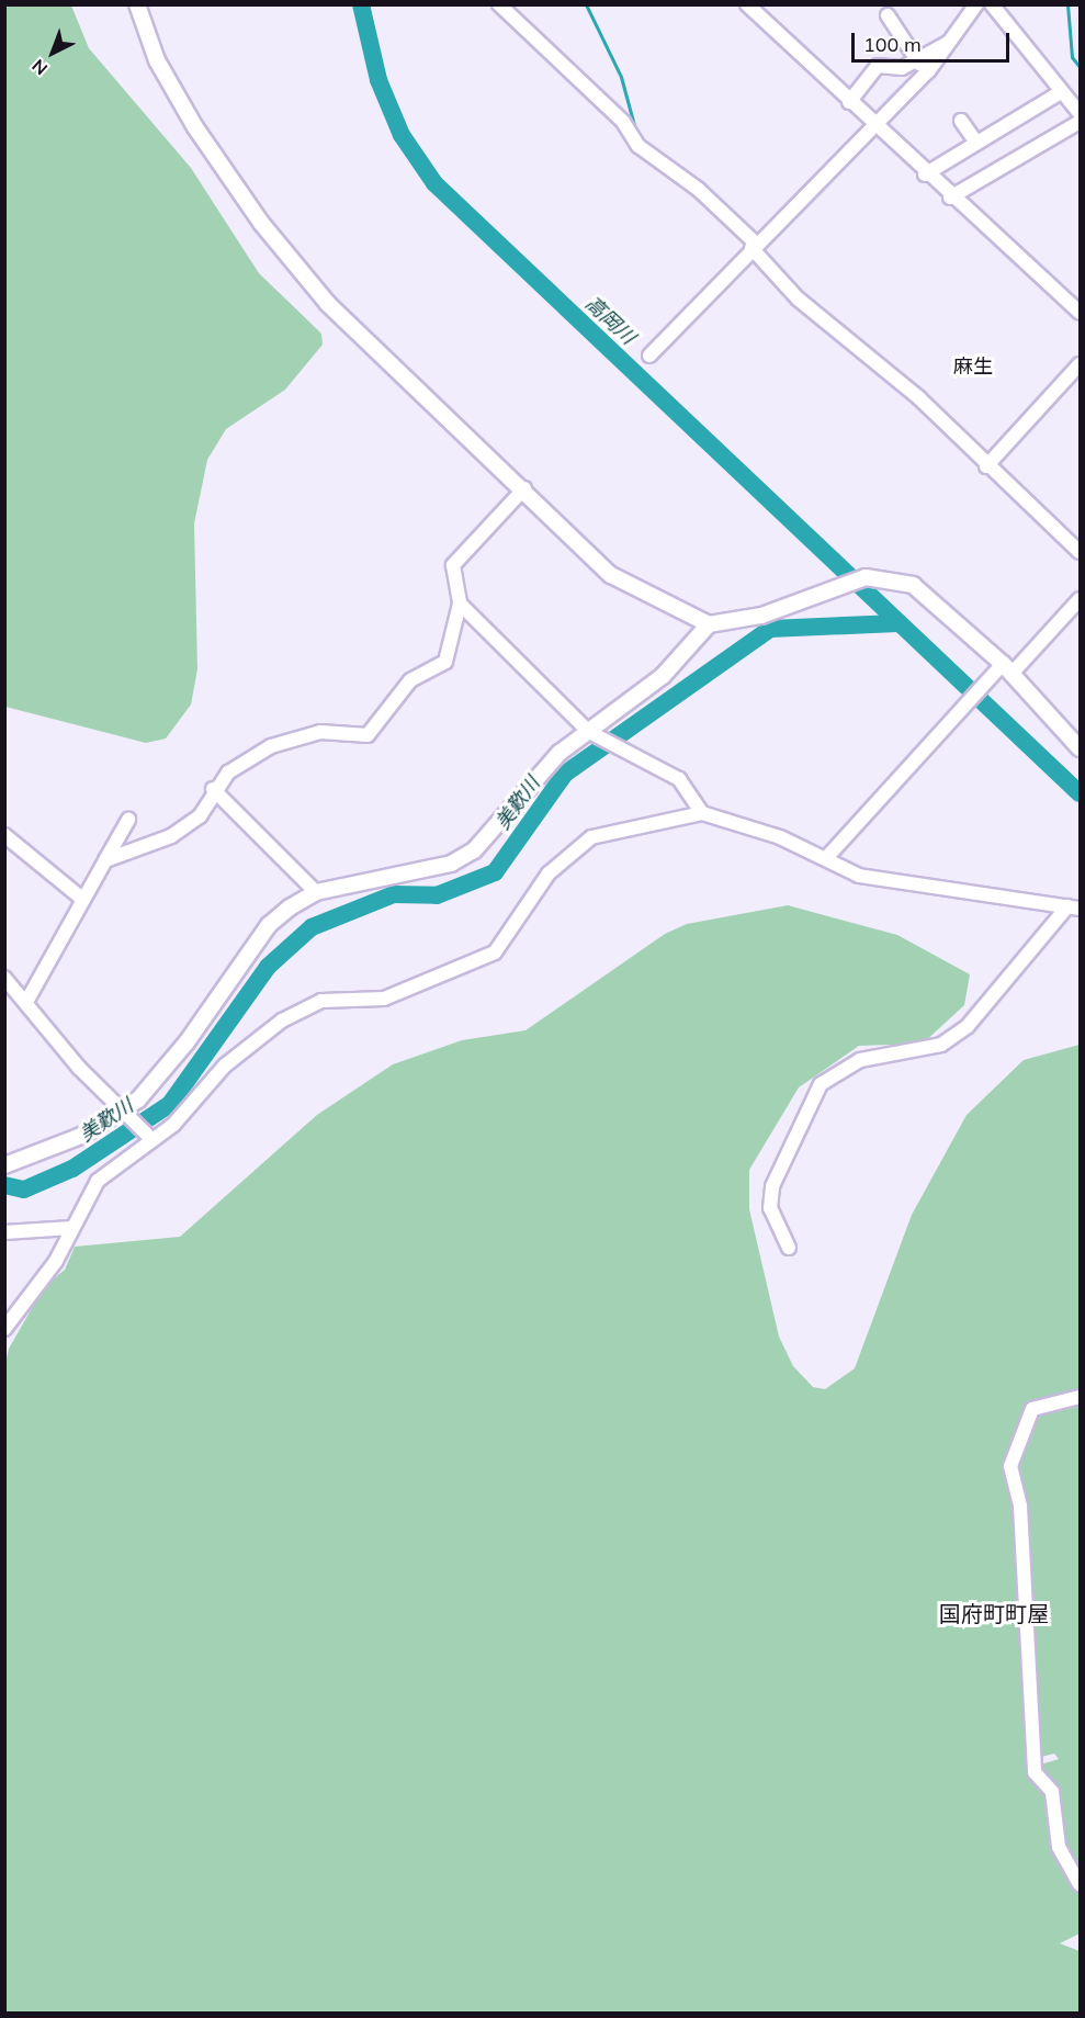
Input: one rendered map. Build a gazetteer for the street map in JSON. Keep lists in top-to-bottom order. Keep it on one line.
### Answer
{"districts":["麻生","国府町町屋"],"water":["高岡川","美歎川"],"scale_bar":"100 m","north":"bottom left"}
